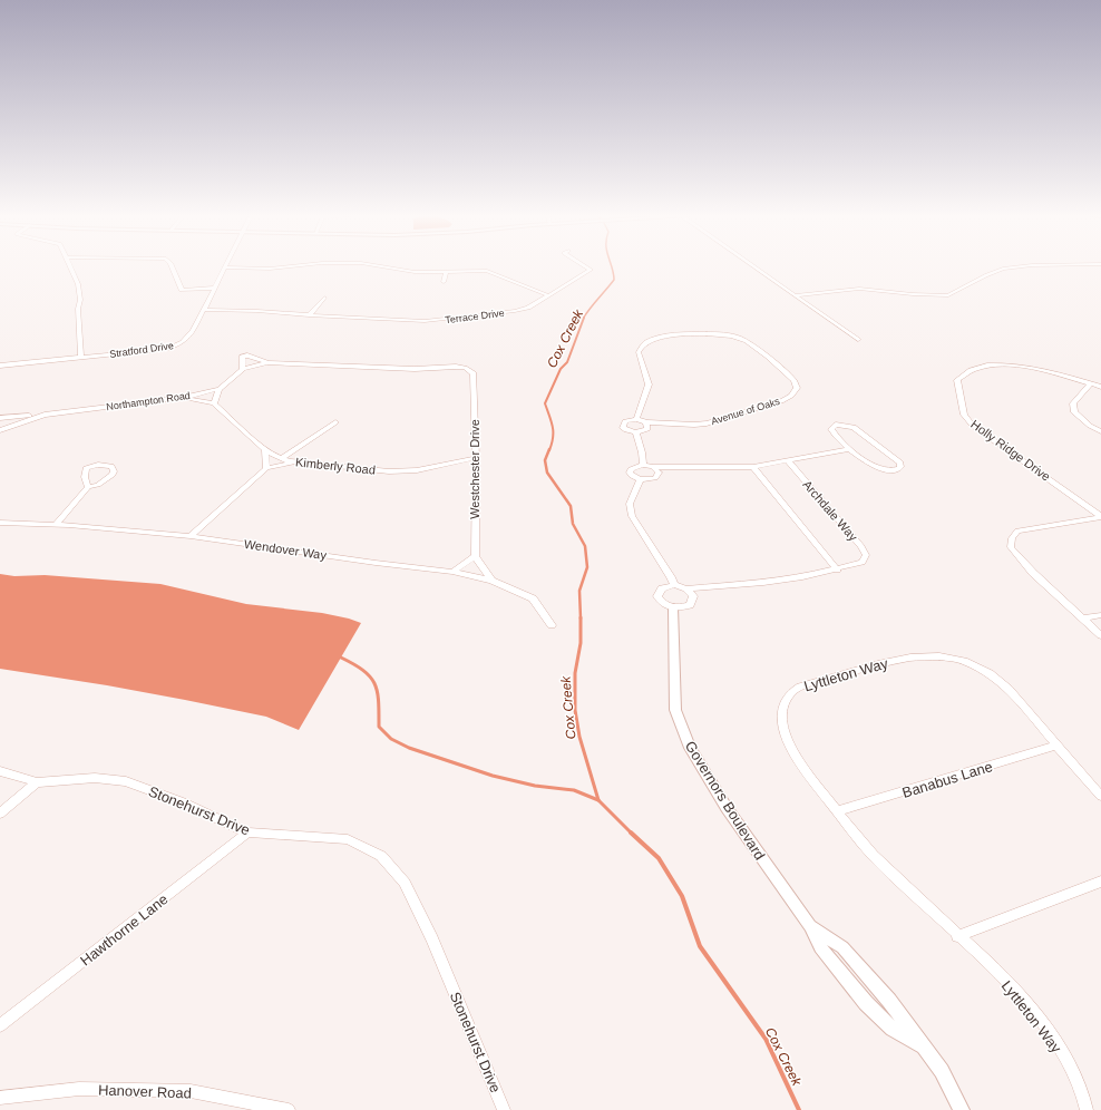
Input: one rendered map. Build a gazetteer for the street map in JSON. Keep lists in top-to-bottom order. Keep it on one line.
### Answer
{"streets":{"street":["Terrace Drive","Stratford Drive","Northampton Road","Avenue of Oaks","Holly Ridge Drive","Kimberly Road","Westchester Drive","Archdale Way","Wendover Way","Lyttleton Way","Banabus Lane","Governors Boulevard","Stonehurst Drive","Hawthorne Lane","Hanover Road"]},"crossings":[["Terrace Drive","Stratford Drive"],["Northampton Road","Westchester Drive"],["Kimberly Road","Westchester Drive"],["Archdale Way","Governors Boulevard"],["Lyttleton Way","Banabus Lane"],["Stonehurst Drive","Hawthorne Lane"]],"water":["Cox Creek"]}
